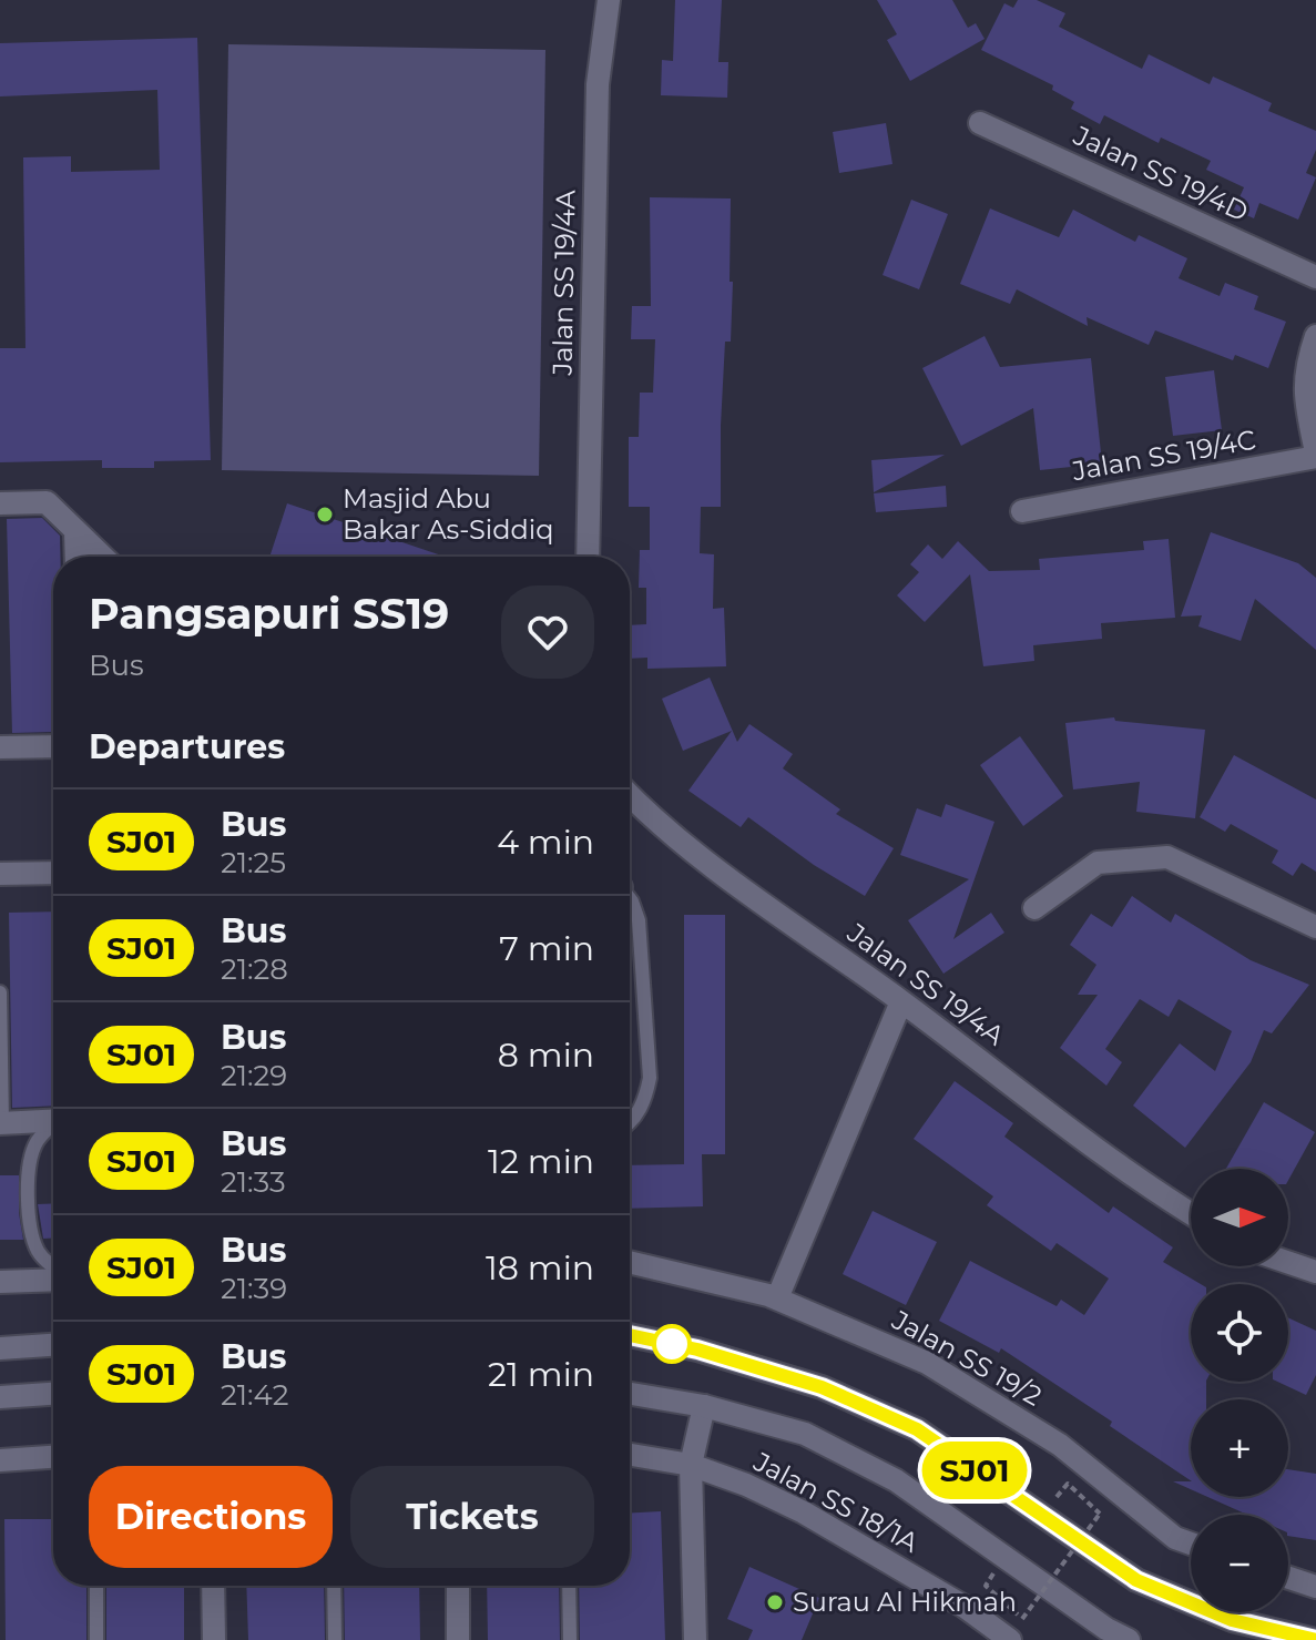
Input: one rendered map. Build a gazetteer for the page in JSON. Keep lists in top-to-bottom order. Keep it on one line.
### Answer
{"streets":{"street":["Jalan SS 19/4D","Jalan SS 19/4A","Jalan SS 19/4C","Jalan SS 19/2","Jalan SS 18/1A"]},"places":["Masjid Abu Bakar As-Siddiq","Surau Al Hikmah"],"lines":["bus line SJ01"],"north":"right","page":{"on_map":"SJ01","heading":[["Pangsapuri SS19","Bus"],"Departures"],"list":[{"mark":"SJ01","name":"Bus","note":"21:25","value":"4 min"},{"mark":"SJ01","name":"Bus","note":"21:28","value":"7 min"},{"mark":"SJ01","name":"Bus","note":"21:29","value":"8 min"},{"mark":"SJ01","name":"Bus","note":"21:33","value":"12 min"},{"mark":"SJ01","name":"Bus","note":"21:39","value":"18 min"},{"mark":"SJ01","name":"Bus","note":"21:42","value":"21 min"}],"map_buttons":["+","−"],"buttons":["Directions","Tickets"]}}
